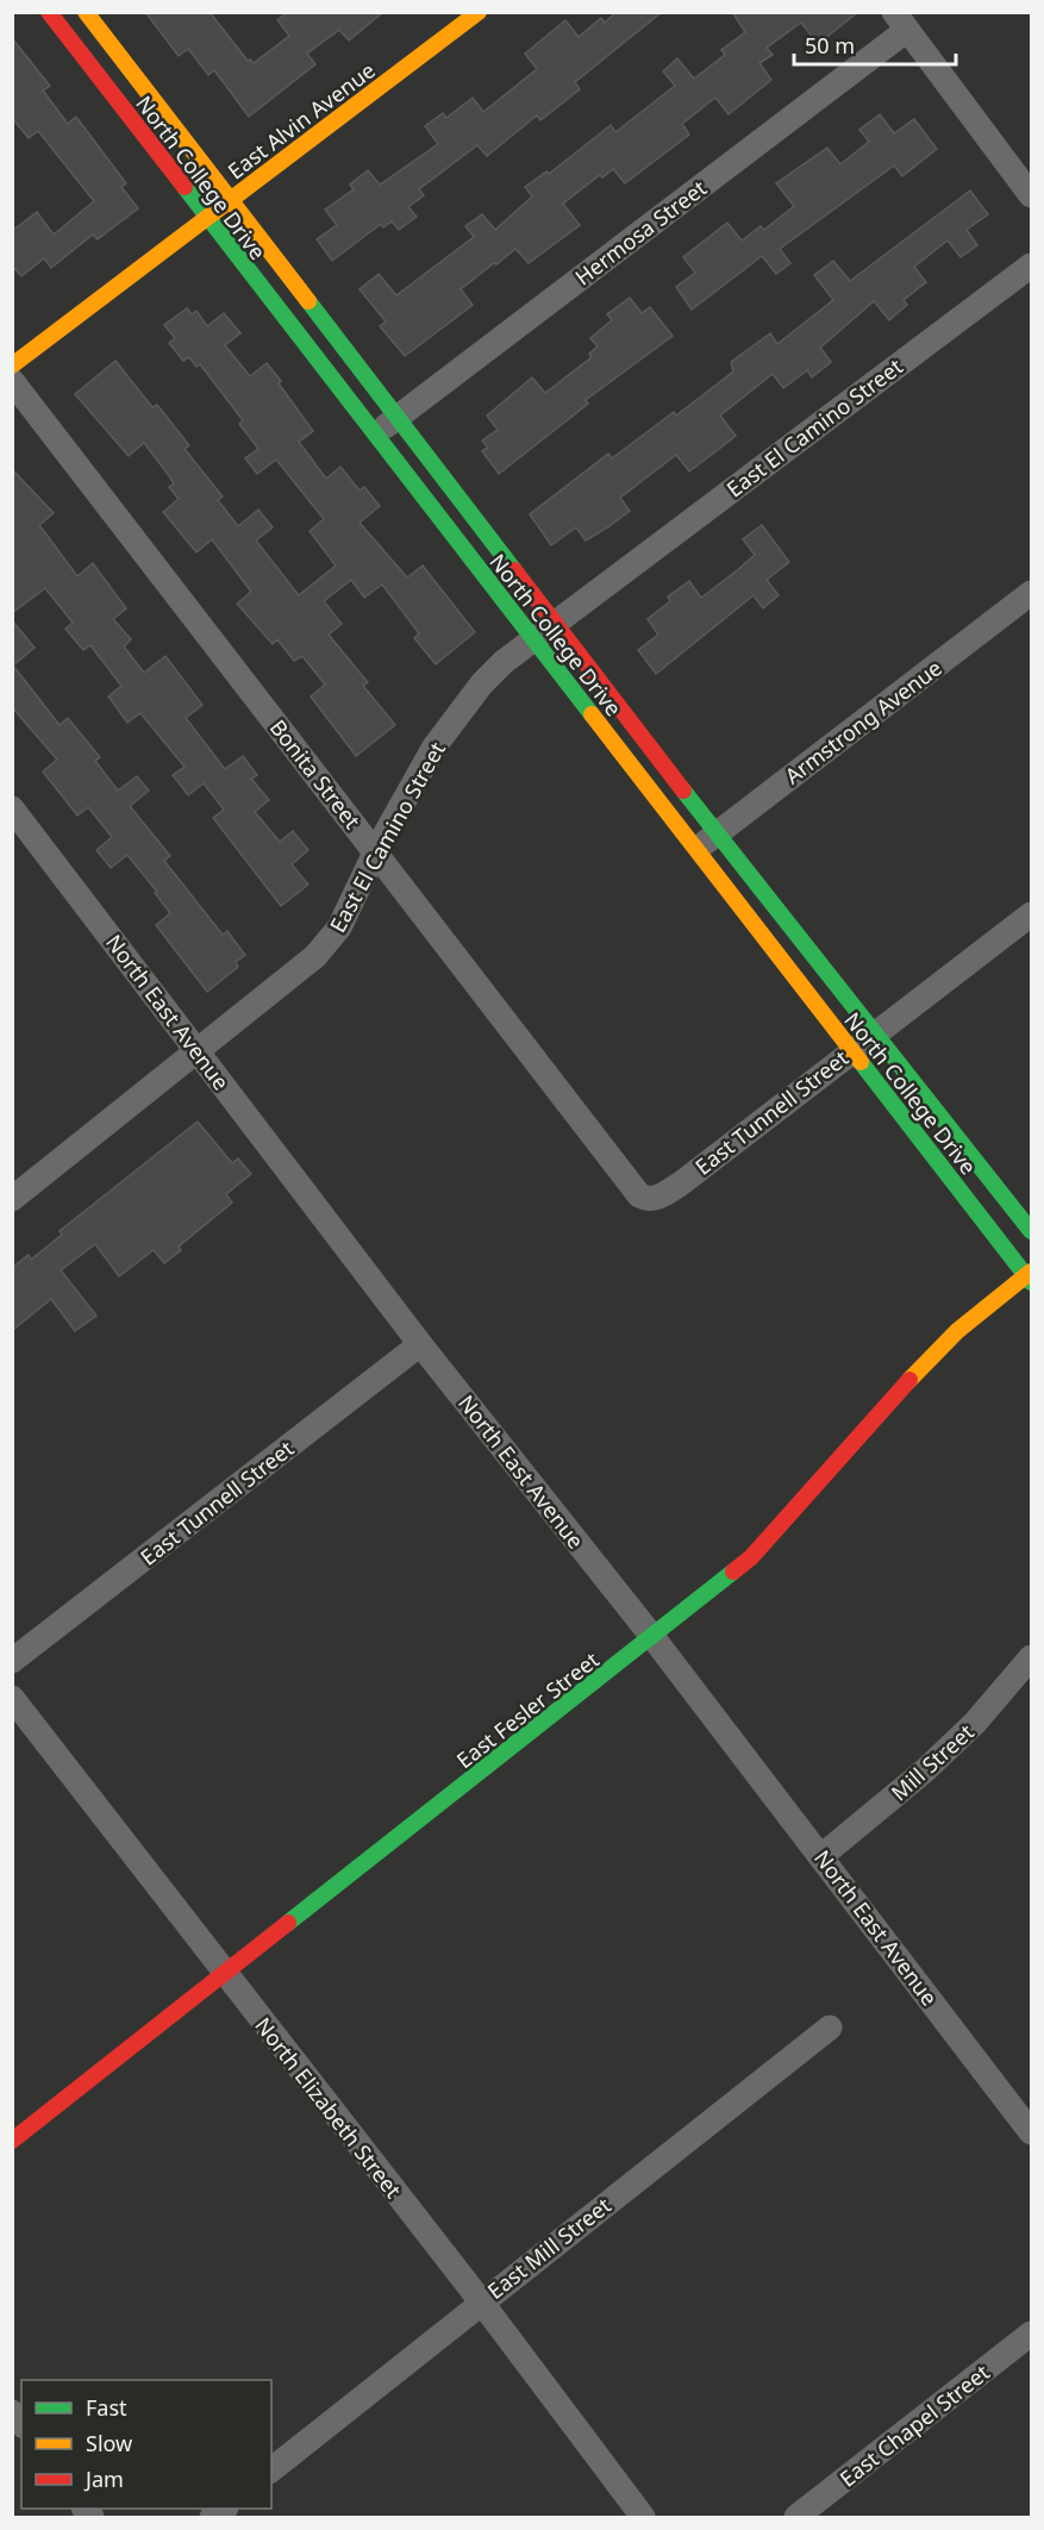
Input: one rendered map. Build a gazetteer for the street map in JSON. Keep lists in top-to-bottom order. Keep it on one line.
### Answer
{"streets":{"street":["East Alvin Avenue","North College Drive","Hermosa Street","East El Camino Street","Armstrong Avenue","Bonita Street","North East Avenue","East Tunnell Street","East Fesler Street","Mill Street","North Elizabeth Street","East Mill Street","East Chapel Street"]},"crossings":[["East Alvin Avenue","North College Drive"],["North College Drive","Hermosa Street"],["North College Drive","East El Camino Street"],["North College Drive","Armstrong Avenue"],["North College Drive","East Tunnell Street"],["North College Drive","East Fesler Street"],["East El Camino Street","Bonita Street"],["East El Camino Street","North East Avenue"],["Bonita Street","East Tunnell Street"],["North East Avenue","East Tunnell Street"],["North East Avenue","East Fesler Street"],["North East Avenue","Mill Street"],["East Fesler Street","North Elizabeth Street"],["North Elizabeth Street","East Mill Street"]],"legend":["Fast","Slow","Jam"],"scale_bar":"50 m"}
